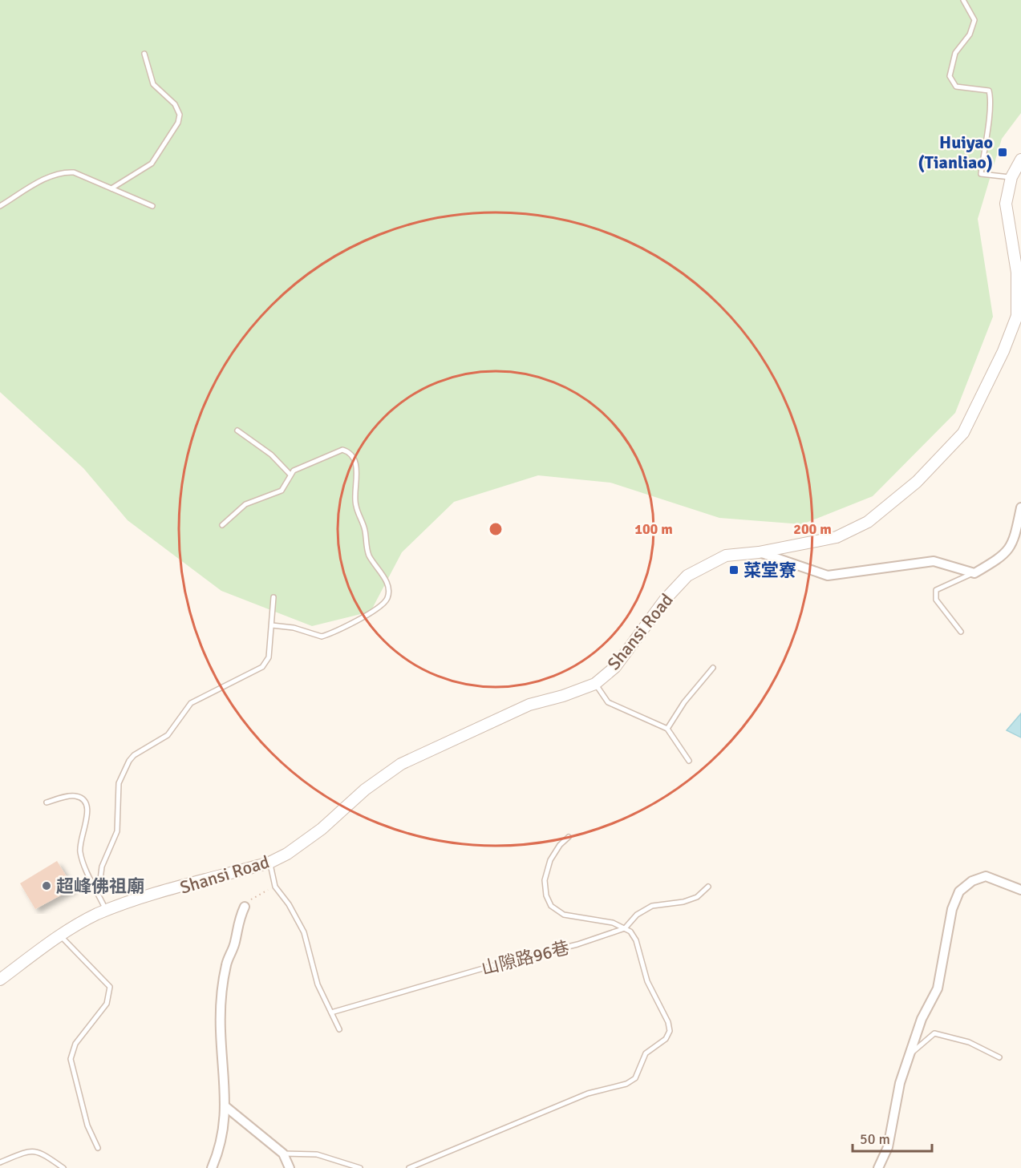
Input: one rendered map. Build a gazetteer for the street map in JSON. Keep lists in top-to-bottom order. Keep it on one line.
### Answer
{"streets":{"street":["Shansi Road"],"lane":["山隙路96巷"]},"places":{"transit":["Huiyao (Tianliao)","菜堂寮"],"other":["超峰佛祖廟"]},"scale_bar":"50 m","rings":["100 m","200 m"]}
